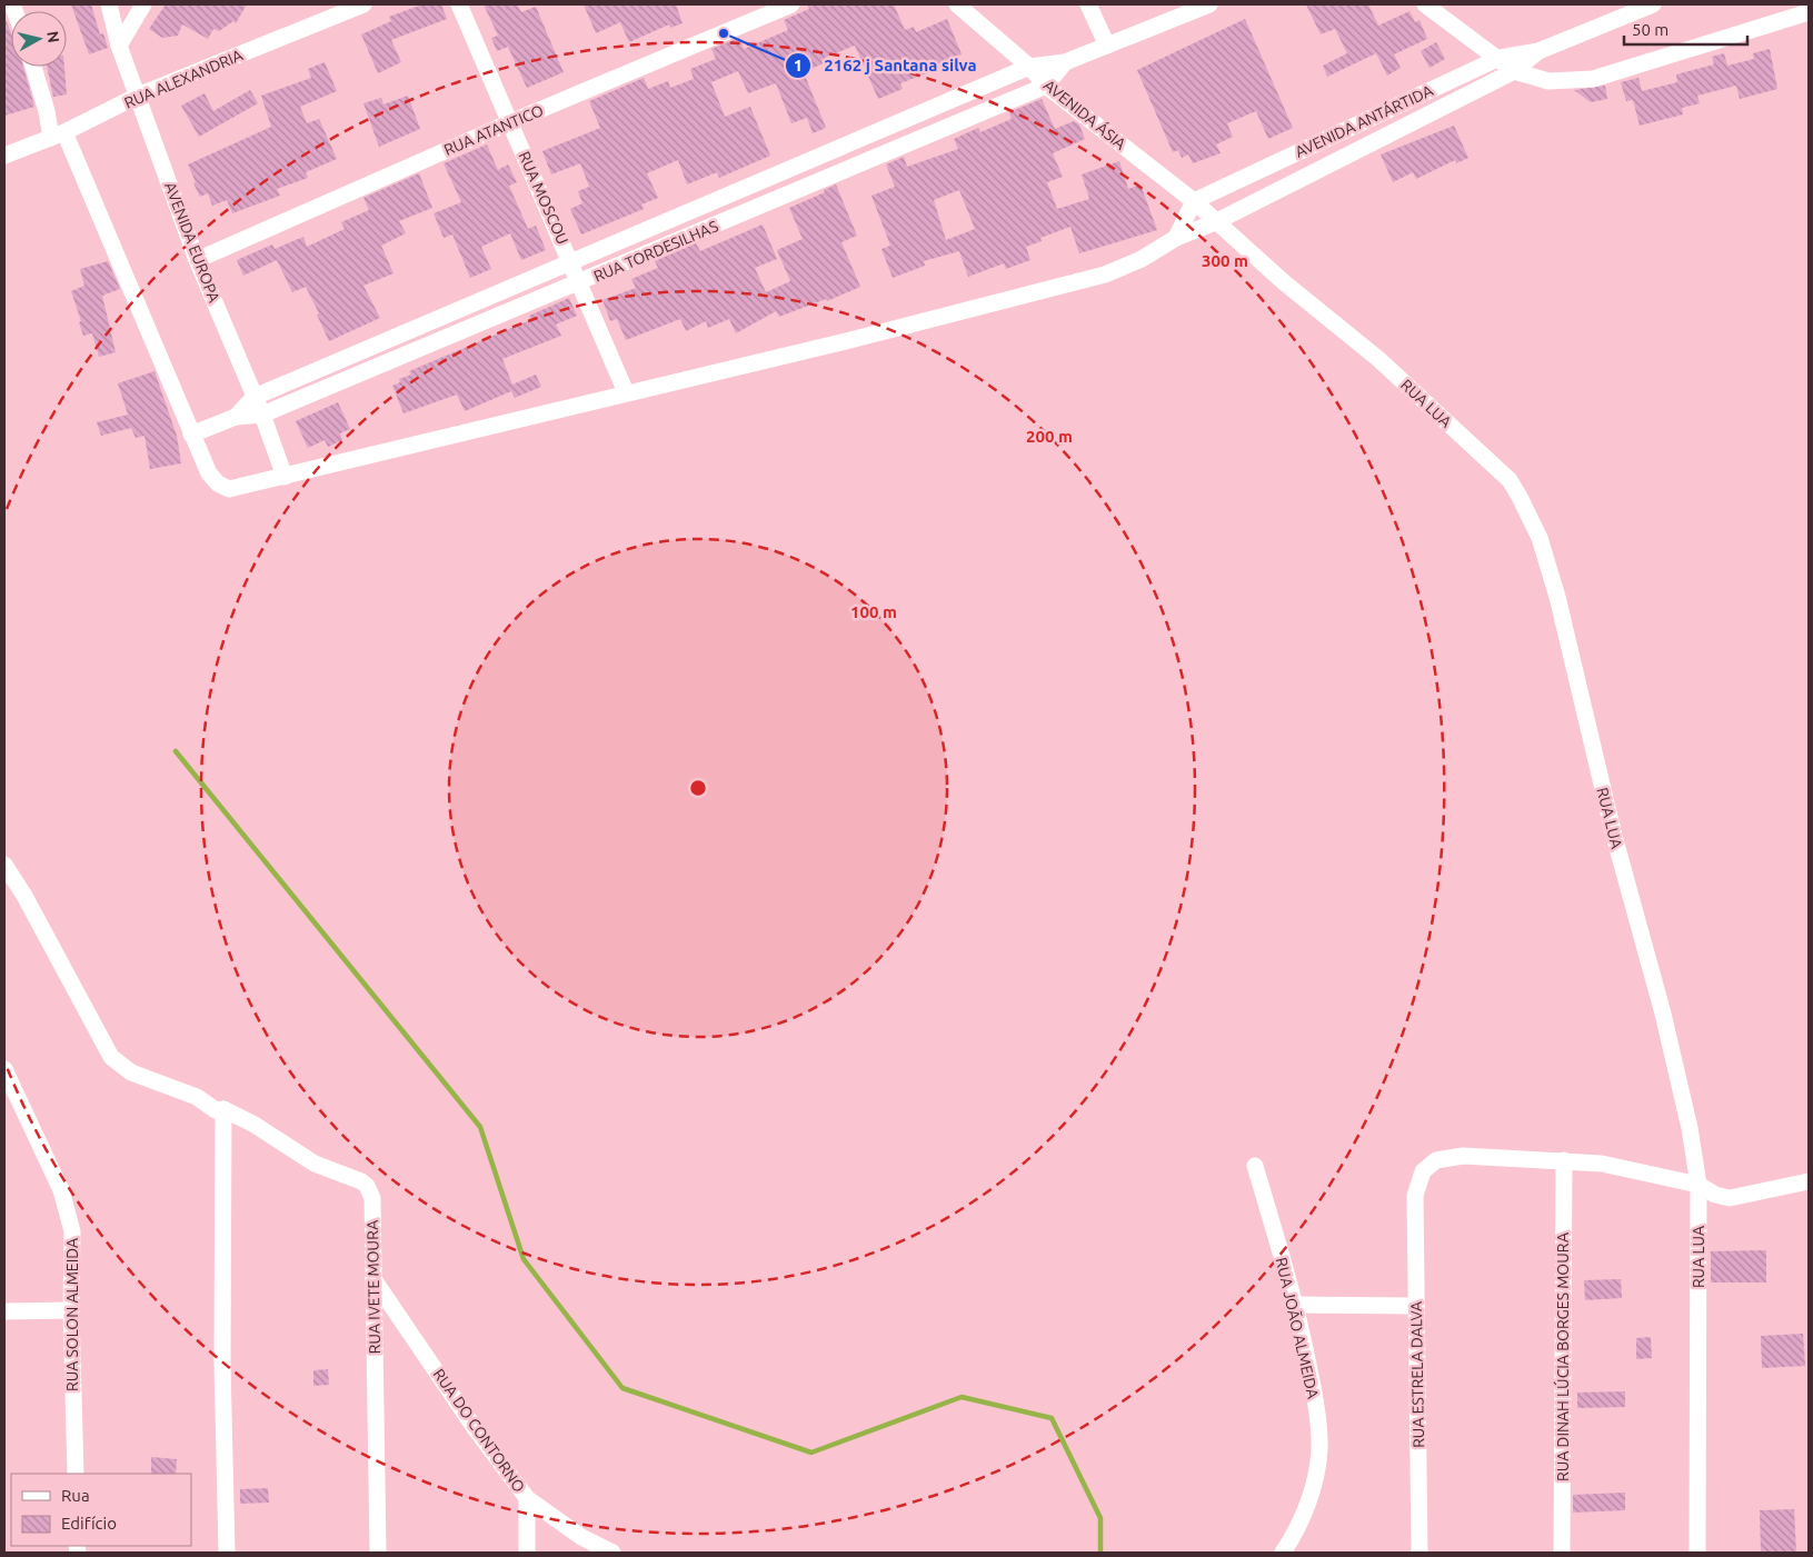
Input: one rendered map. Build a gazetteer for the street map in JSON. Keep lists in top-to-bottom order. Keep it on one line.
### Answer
{"streets":{"street":["RUA ALEXANDRIA","AVENIDA ÁSIA","AVENIDA ANTÁRTIDA","RUA ATANTICO","RUA MOSCOU","AVENIDA EUROPA","RUA TORDESILHAS","RUA LUA","RUA IVETE MOURA","RUA SOLON ALMEIDA","RUA JOÃO ALMEIDA","RUA DINAH LÚCIA BORGES MOURA","RUA ESTRELA DALVA","RUA DO CONTORNO"]},"crossings":[["RUA ALEXANDRIA","AVENIDA EUROPA"],["AVENIDA ÁSIA","AVENIDA ANTÁRTIDA"],["AVENIDA ÁSIA","RUA TORDESILHAS"],["AVENIDA ÁSIA","RUA LUA"],["AVENIDA ANTÁRTIDA","RUA MOSCOU"],["AVENIDA ANTÁRTIDA","AVENIDA EUROPA"],["AVENIDA ANTÁRTIDA","RUA TORDESILHAS"],["AVENIDA ANTÁRTIDA","RUA LUA"],["RUA ATANTICO","RUA MOSCOU"],["RUA ATANTICO","AVENIDA EUROPA"],["RUA MOSCOU","RUA TORDESILHAS"],["AVENIDA EUROPA","RUA TORDESILHAS"],["RUA IVETE MOURA","RUA DO CONTORNO"],["RUA DINAH LÚCIA BORGES MOURA","RUA ESTRELA DALVA"]],"places":["2162 j Santana silva"],"legend":["Rua","Edifício"],"scale_bar":"50 m","north":"right","rings":["300 m","200 m","100 m"]}
